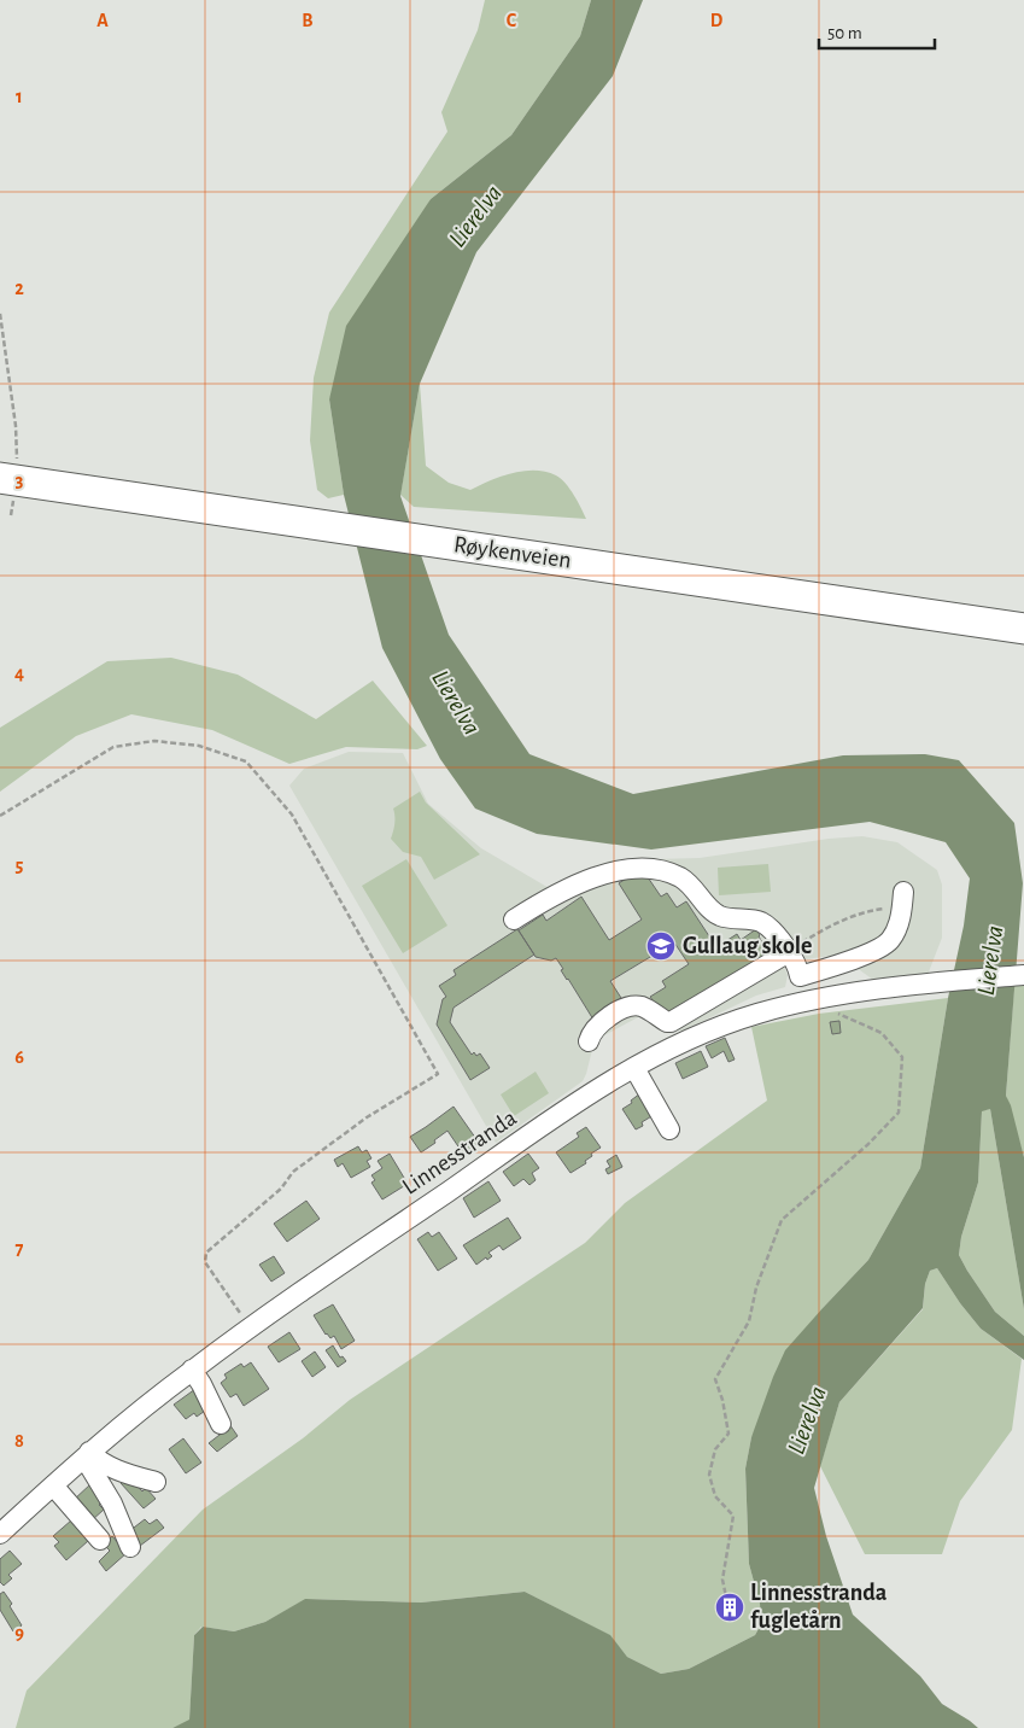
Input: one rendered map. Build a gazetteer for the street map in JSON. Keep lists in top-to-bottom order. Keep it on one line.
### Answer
{"streets":{"highway":["Røykenveien"],"street":["Linnesstranda"]},"water":["Lierelva"],"places":{"school or university":["Gullaug skole"],"building":["Linnesstranda fugletårn"]},"scale_bar":"50 m","grid":{"columns":["A","B","C","D"],"rows":["1","2","3","4","5","6","7","8","9"]}}
